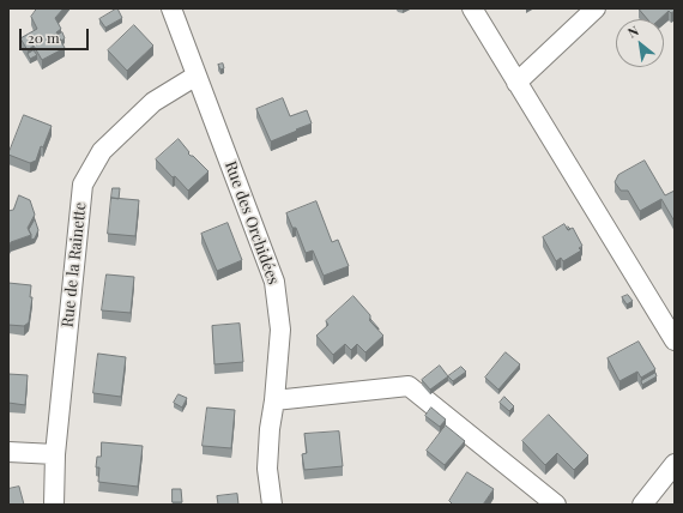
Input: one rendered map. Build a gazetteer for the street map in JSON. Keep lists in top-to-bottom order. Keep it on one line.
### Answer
{"streets":{"street":["Rue des Orchidées","Rue de la Rainette"]},"crossings":[["Rue des Orchidées","Rue de la Rainette"]],"scale_bar":"20 m","north":"top left"}
